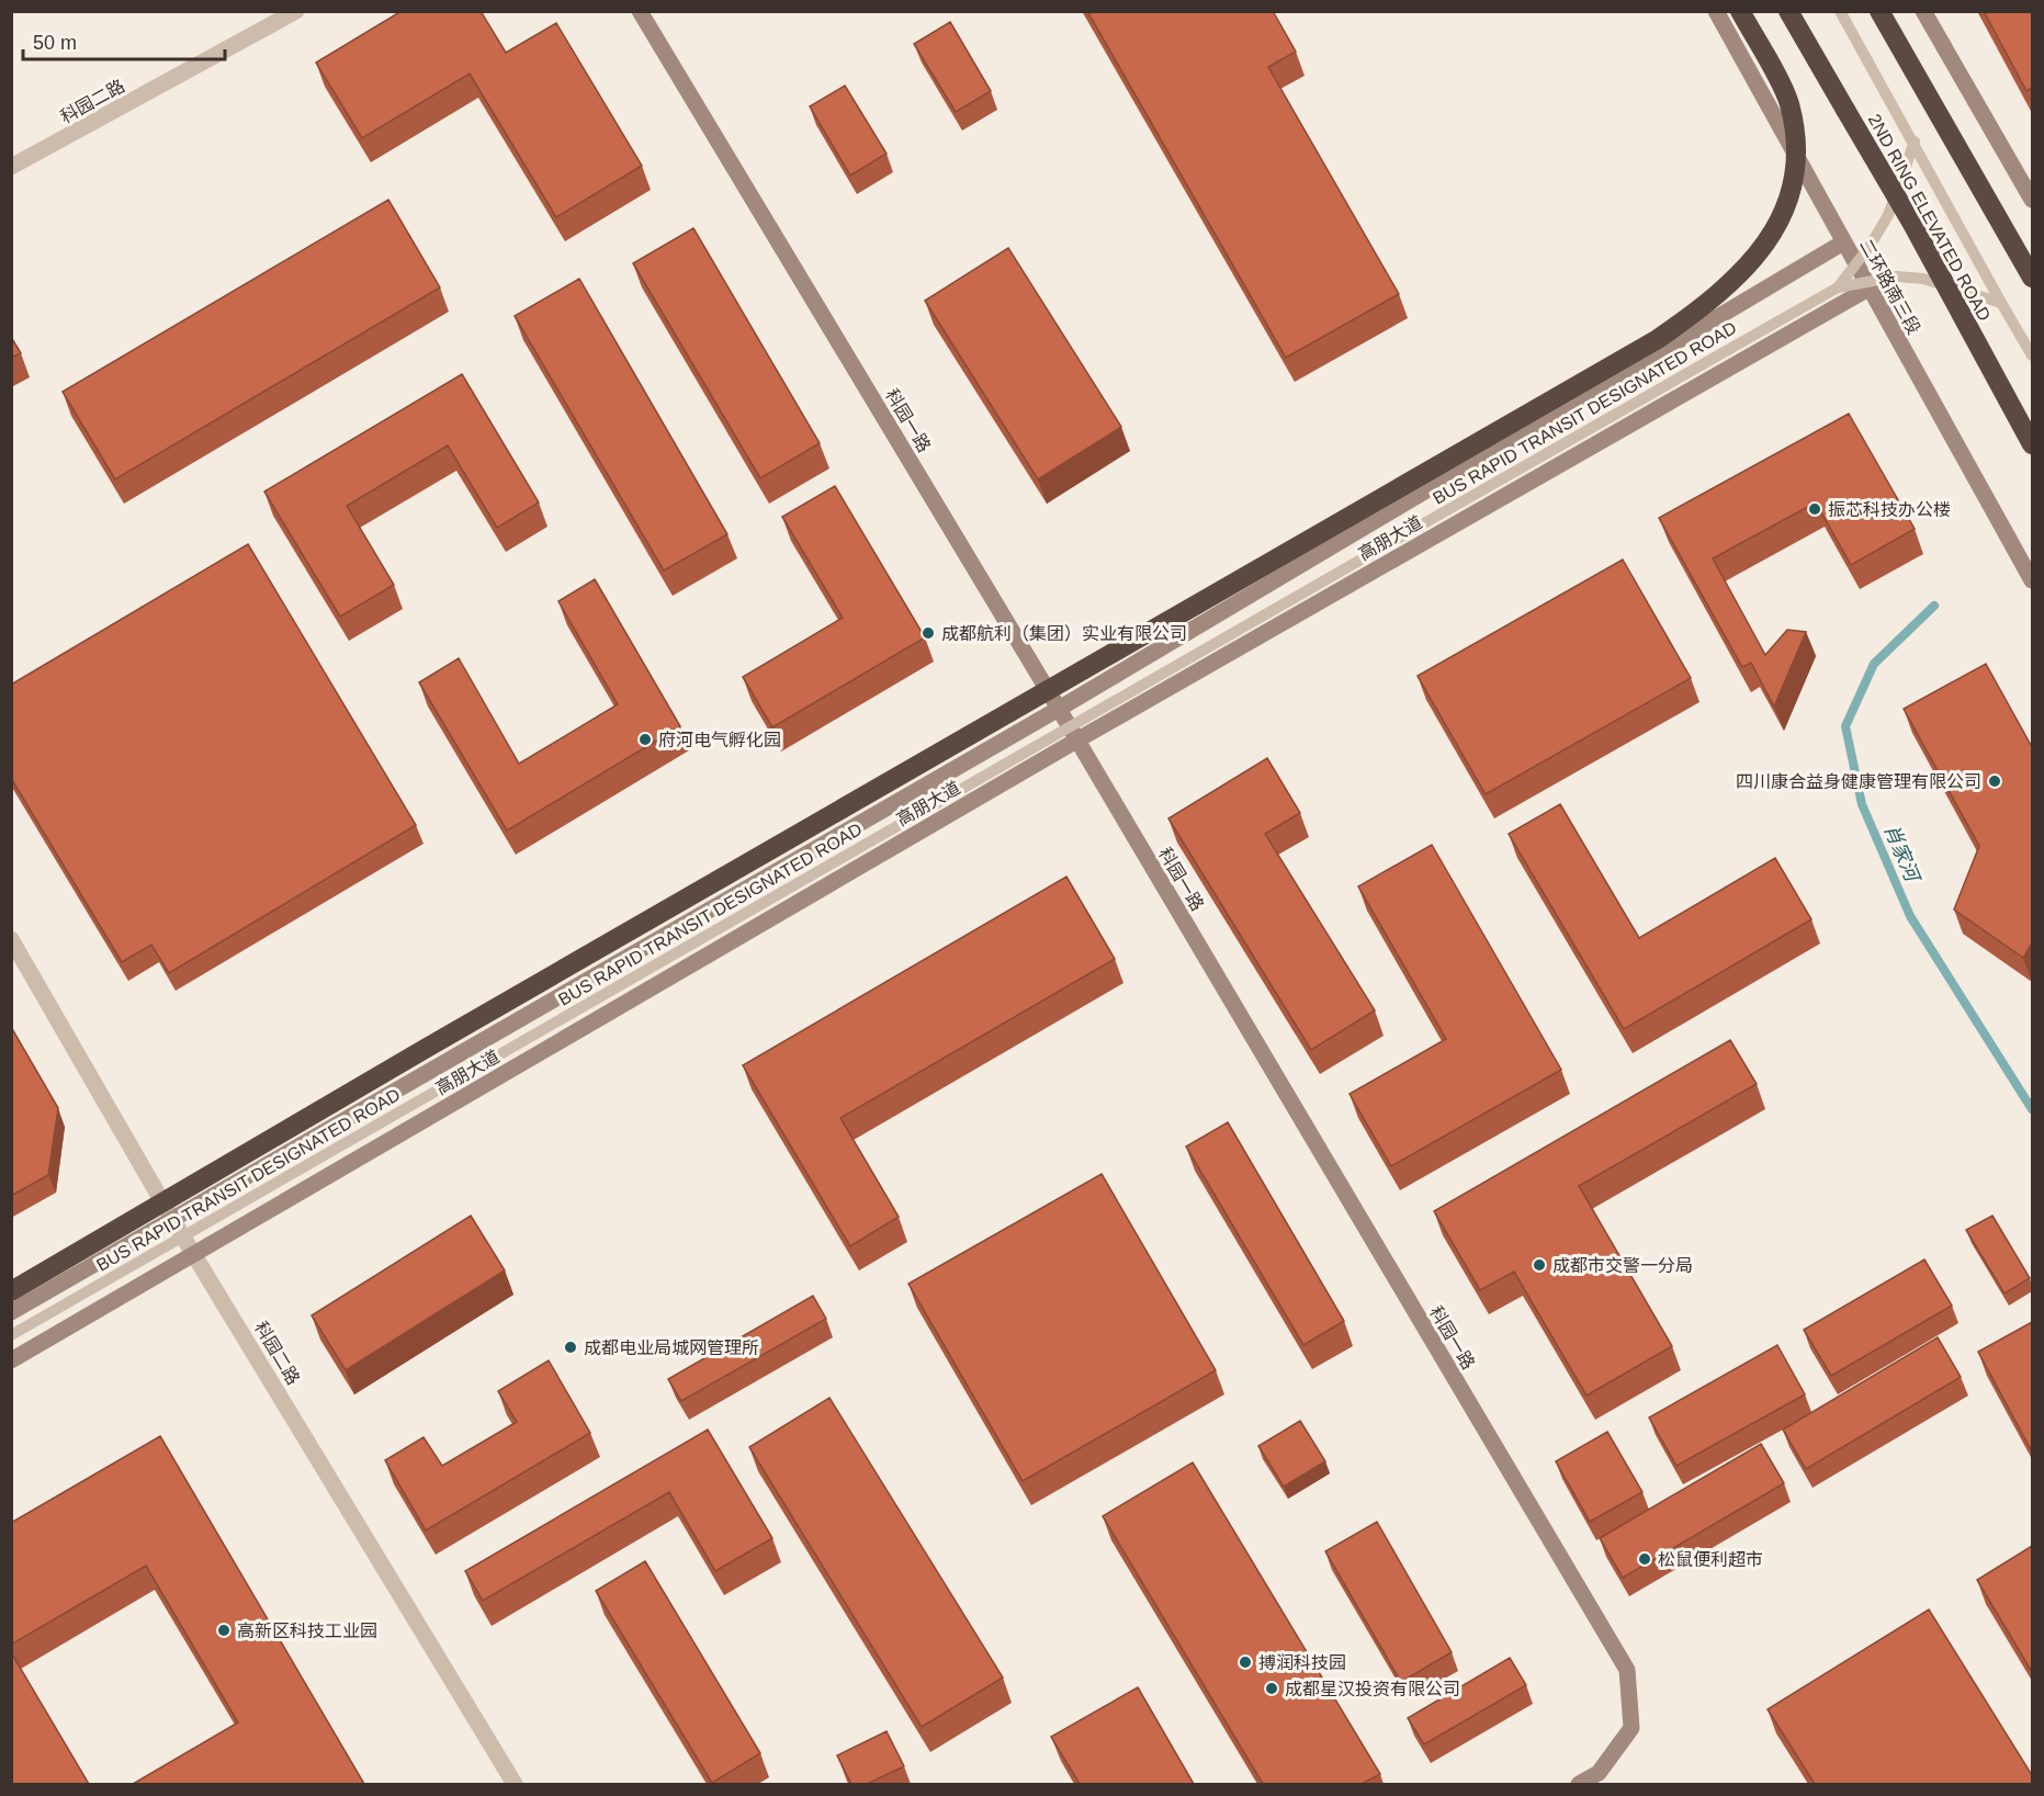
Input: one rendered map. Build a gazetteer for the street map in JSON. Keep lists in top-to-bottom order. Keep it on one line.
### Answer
{"streets":{"highway":["2ND RING ELEVATED ROAD"],"main road":["二环路南三段","科园一路","高朋大道"],"street":["科园二路"],"lane":["BUS RAPID TRANSIT DESIGNATED ROAD"]},"crossings":[["科园二路","高朋大道"],["二环路南三段","高朋大道"],["科园一路","高朋大道"]],"water":["肖家河"],"places":["振芯科技办公楼","成都航利（集团）实业有限公司","府河电气孵化园","四川康合益身健康管理有限公司","成都市交警一分局","成都电业局城网管理所","松鼠便利超市","高新区科技工业园","搏润科技园","成都星汉投资有限公司"],"scale_bar":"50 m"}
